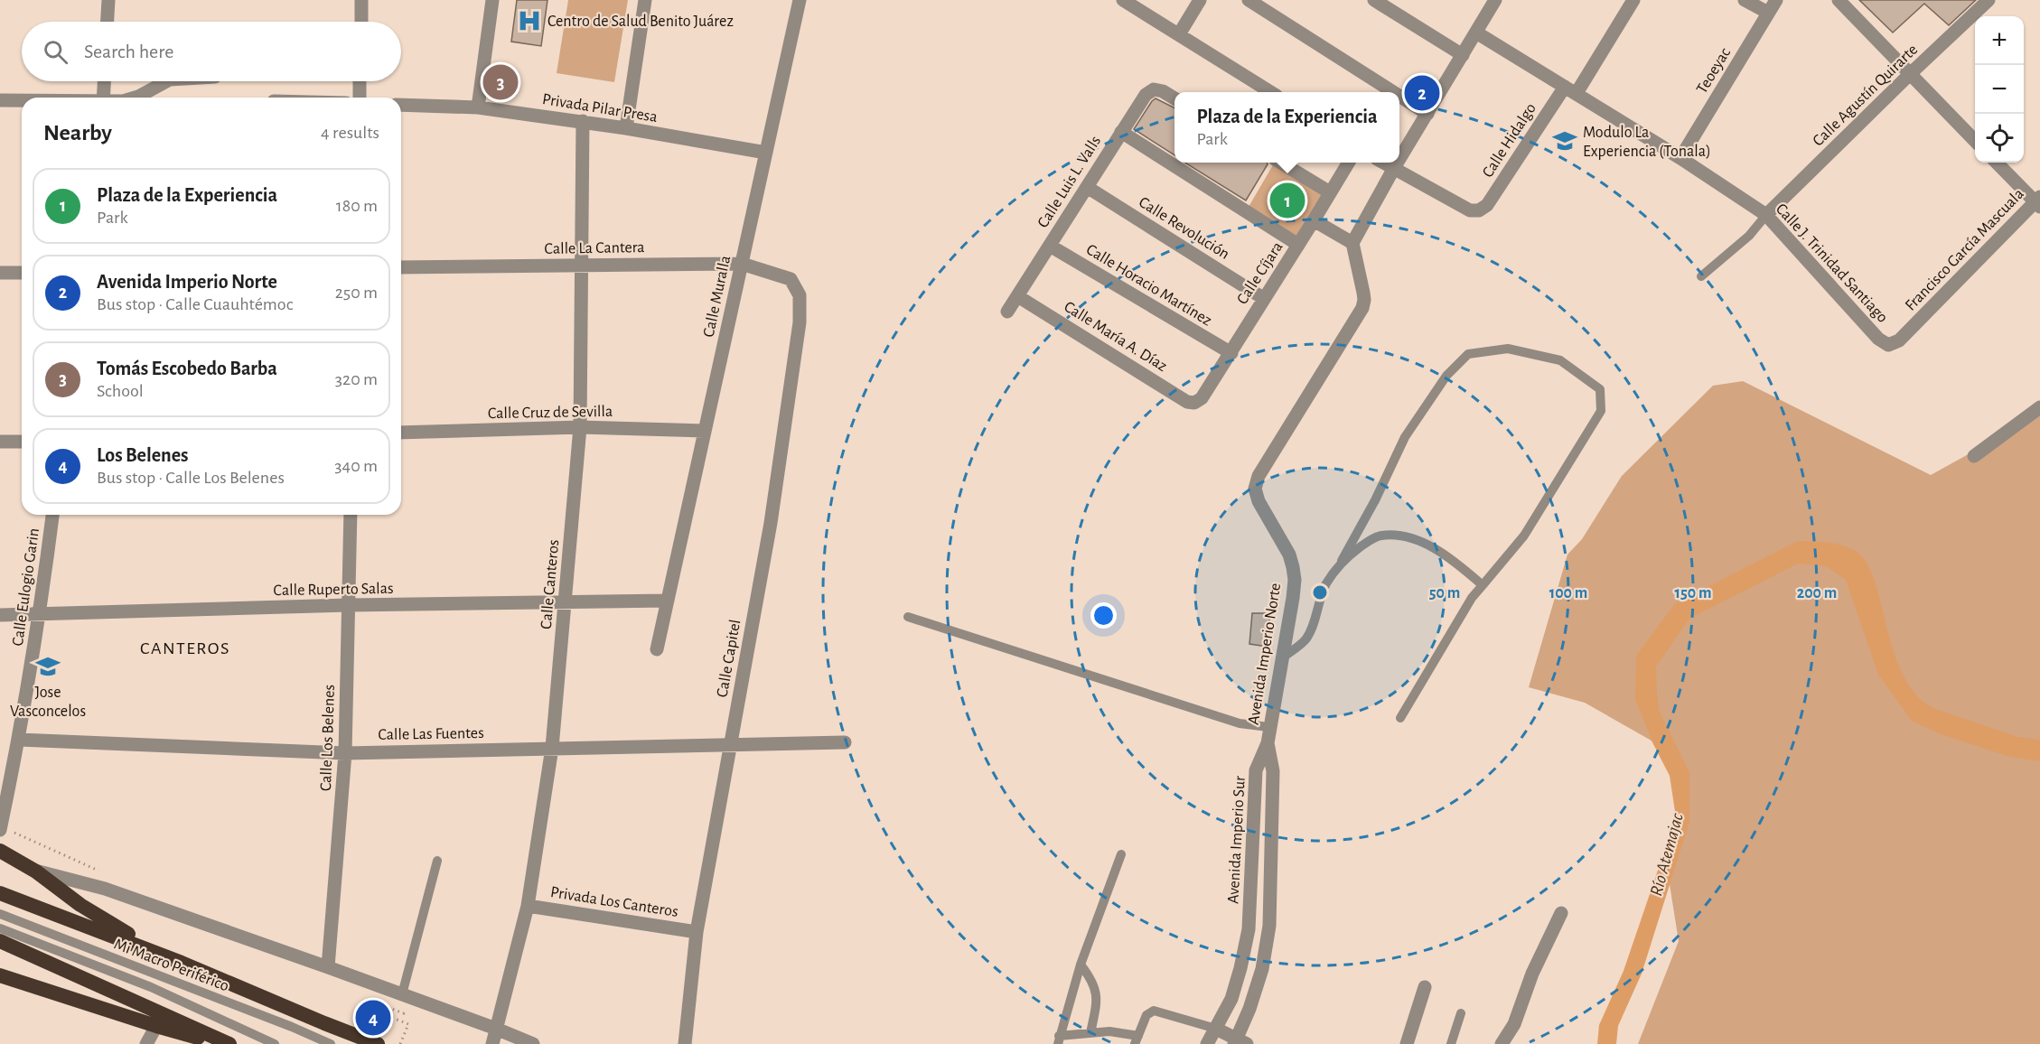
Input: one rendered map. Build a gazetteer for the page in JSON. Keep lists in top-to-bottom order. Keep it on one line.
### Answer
{"streets":{"street":["Teoeyac","Calle Agustín Quirarte","Privada Pilar Presa","Calle Hidalgo","Calle Luis L. Valls","Calle Revolución","Calle La Cantera","Francisco García Mascuala","Calle J. Trinidad Santiago","Calle Cíjara","Calle Horacio Martínez","Calle Muralla","Calle María A. Díaz","Calle Cruz de Sevilla","Calle Canteros","Calle Eulogio Garin","Calle Ruperto Salas","Avenida Imperio Norte","Calle Capitel","Calle Las Fuentes","Calle Los Belenes","Avenida Imperio Sur","Privada Los Canteros"],"lane":["Mi Macro Periférico"]},"crossings":[["Teoeyac","Calle J. Trinidad Santiago"],["Calle Agustín Quirarte","Calle J. Trinidad Santiago"],["Privada Pilar Presa","Calle Muralla"],["Privada Pilar Presa","Calle Canteros"],["Calle Hidalgo","Calle J. Trinidad Santiago"],["Calle Luis L. Valls","Calle Revolución"],["Calle Luis L. Valls","Calle Horacio Martínez"],["Calle Luis L. Valls","Calle María A. Díaz"],["Calle Revolución","Calle Cíjara"],["Calle La Cantera","Calle Muralla"],["Calle La Cantera","Calle Canteros"],["Calle La Cantera","Calle Capitel"],["Francisco García Mascuala","Calle J. Trinidad Santiago"],["Calle Cíjara","Calle Horacio Martínez"],["Calle Cíjara","Calle María A. Díaz"],["Calle Muralla","Calle Cruz de Sevilla"],["Calle Muralla","Calle Ruperto Salas"],["Calle Cruz de Sevilla","Calle Canteros"],["Calle Canteros","Calle Ruperto Salas"],["Calle Canteros","Calle Las Fuentes"],["Calle Canteros","Privada Los Canteros"],["Calle Eulogio Garin","Calle Ruperto Salas"],["Calle Eulogio Garin","Calle Las Fuentes"],["Calle Ruperto Salas","Calle Los Belenes"],["Avenida Imperio Norte","Avenida Imperio Sur"],["Calle Capitel","Calle Las Fuentes"],["Calle Capitel","Privada Los Canteros"],["Calle Las Fuentes","Calle Los Belenes"]],"districts":["CANTEROS"],"water":["Río Atemajac"],"places":{"hospital":["Centro de Salud Benito Juárez"],"school or university":["Modulo La Experiencia (Tonala)","Jose Vasconcelos"]},"page":{"map_buttons":["+","−"],"search":"Search here","pins":["3","2","1","4"],"popup":["Plaza de la Experiencia","Park"],"heading":["Nearby","4 results"],"list":[{"mark":"1","name":"Plaza de la Experiencia","note":"Park","value":"180 m"},{"mark":"2","name":"Avenida Imperio Norte","note":"Bus stop · Calle Cuauhtémoc","value":"250 m"},{"mark":"3","name":"Tomás Escobedo Barba","note":"School","value":"320 m"},{"mark":"4","name":"Los Belenes","note":"Bus stop · Calle Los Belenes","value":"340 m"}]},"rings":["50 m","100 m","150 m","200 m"]}
